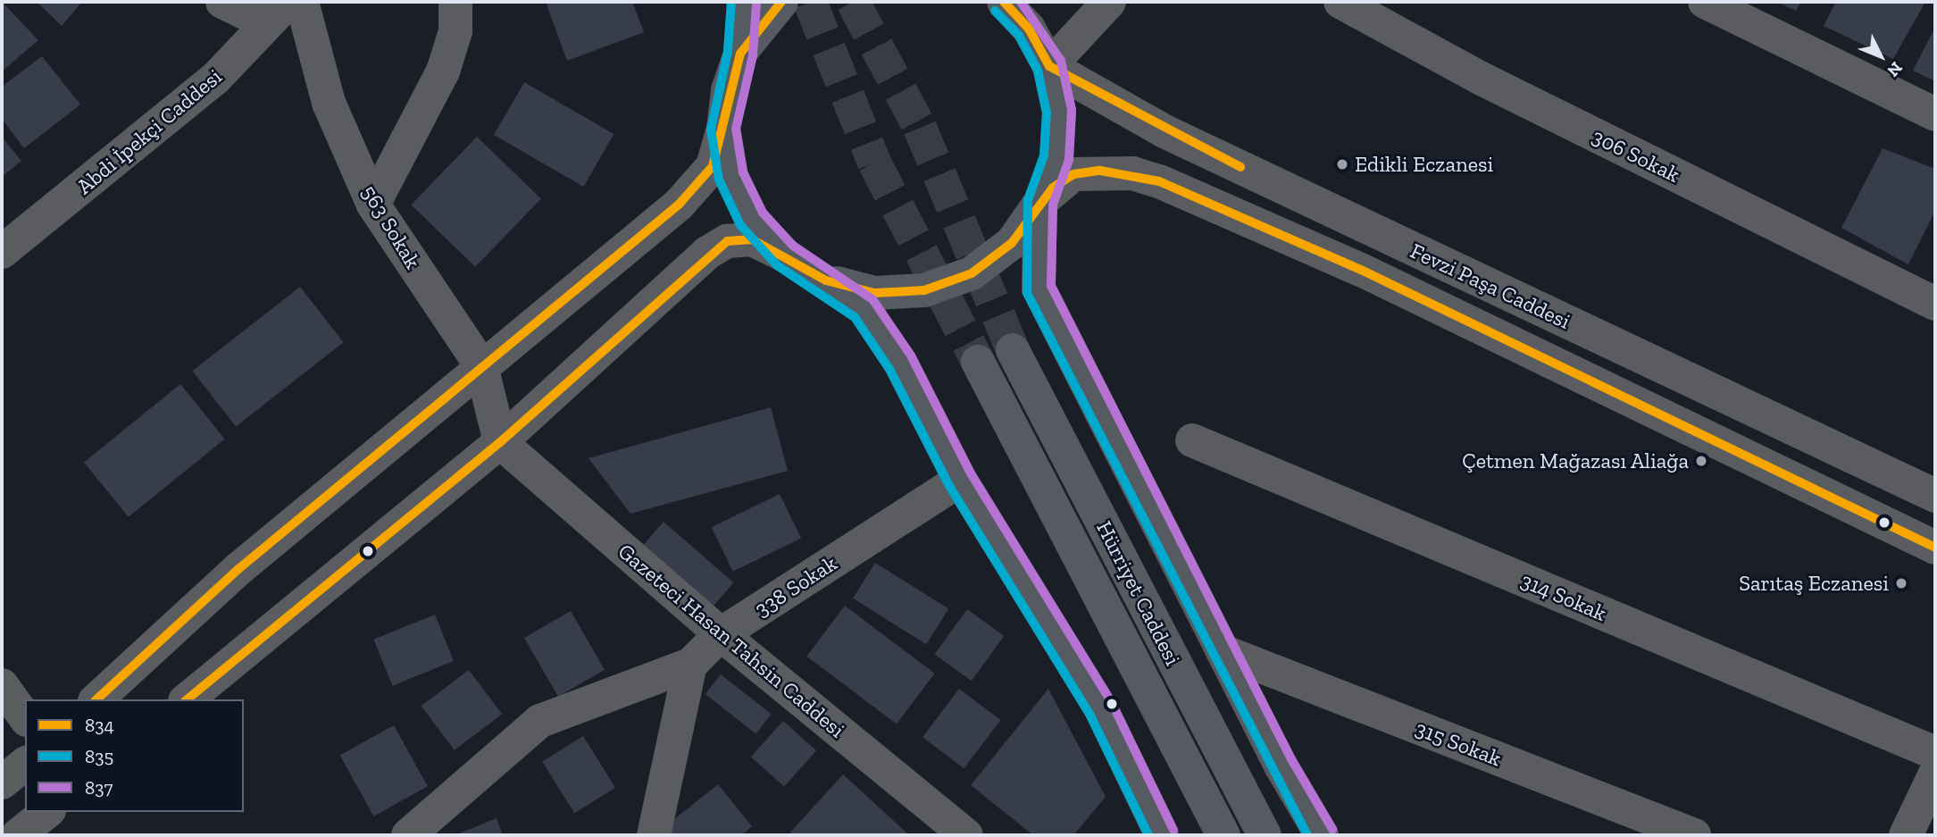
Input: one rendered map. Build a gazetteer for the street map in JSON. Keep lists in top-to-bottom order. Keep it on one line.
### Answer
{"streets":{"highway":["Hürriyet Caddesi"],"street":["Abdi İpekçi Caddesi","306 Sokak","563 Sokak","Fevzi Paşa Caddesi","338 Sokak","314 Sokak","Gazeteci Hasan Tahsin Caddesi","315 Sokak"]},"crossings":[["563 Sokak","Gazeteci Hasan Tahsin Caddesi"],["338 Sokak","Gazeteci Hasan Tahsin Caddesi"]],"places":["Edikli Eczanesi","Çetmen Mağazası Aliağa","Sarıtaş Eczanesi"],"lines":["transit line 834","transit line 835","transit line 837"],"legend":["834","835","837"],"north":"bottom right"}
